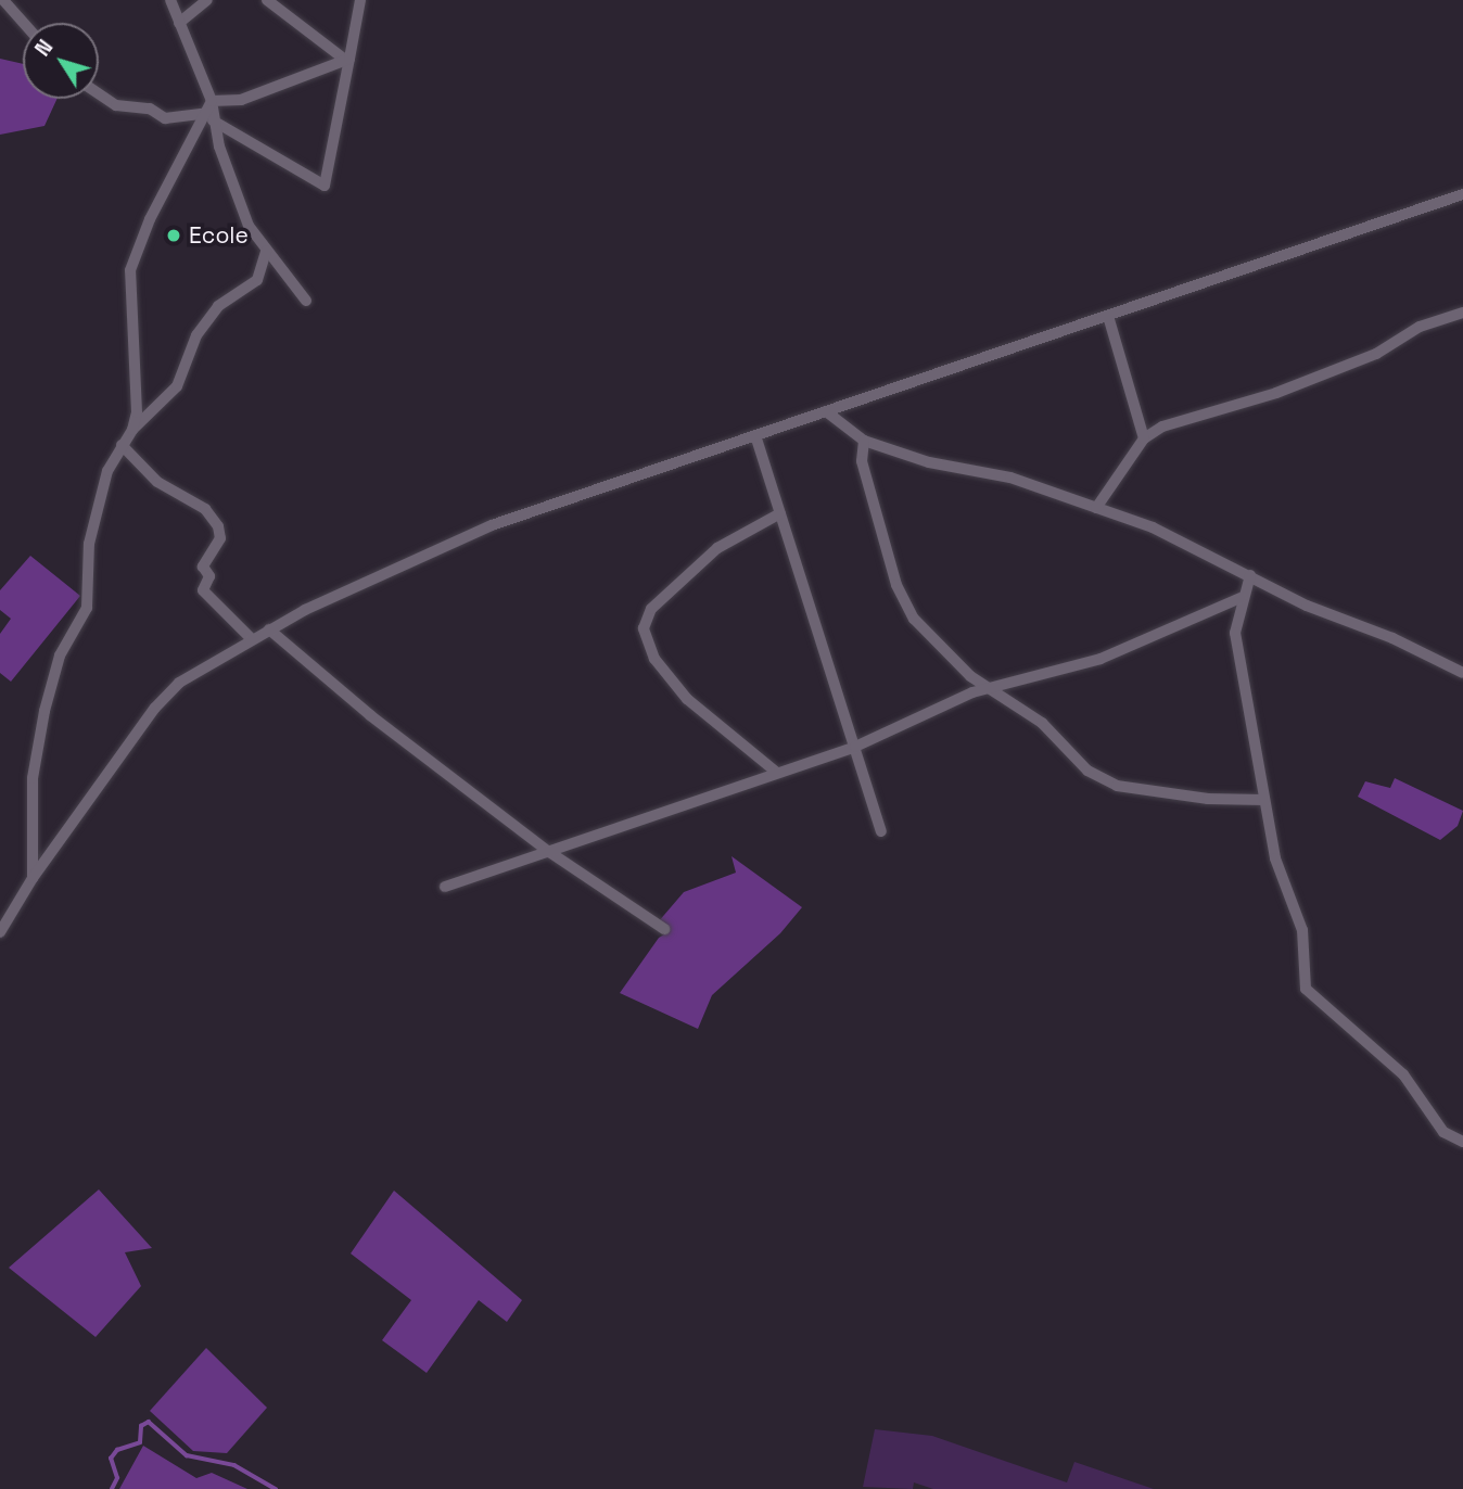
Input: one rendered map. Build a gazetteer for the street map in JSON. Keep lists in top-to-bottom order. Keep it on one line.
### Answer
{"places":["Ecole"],"north":"top left"}
